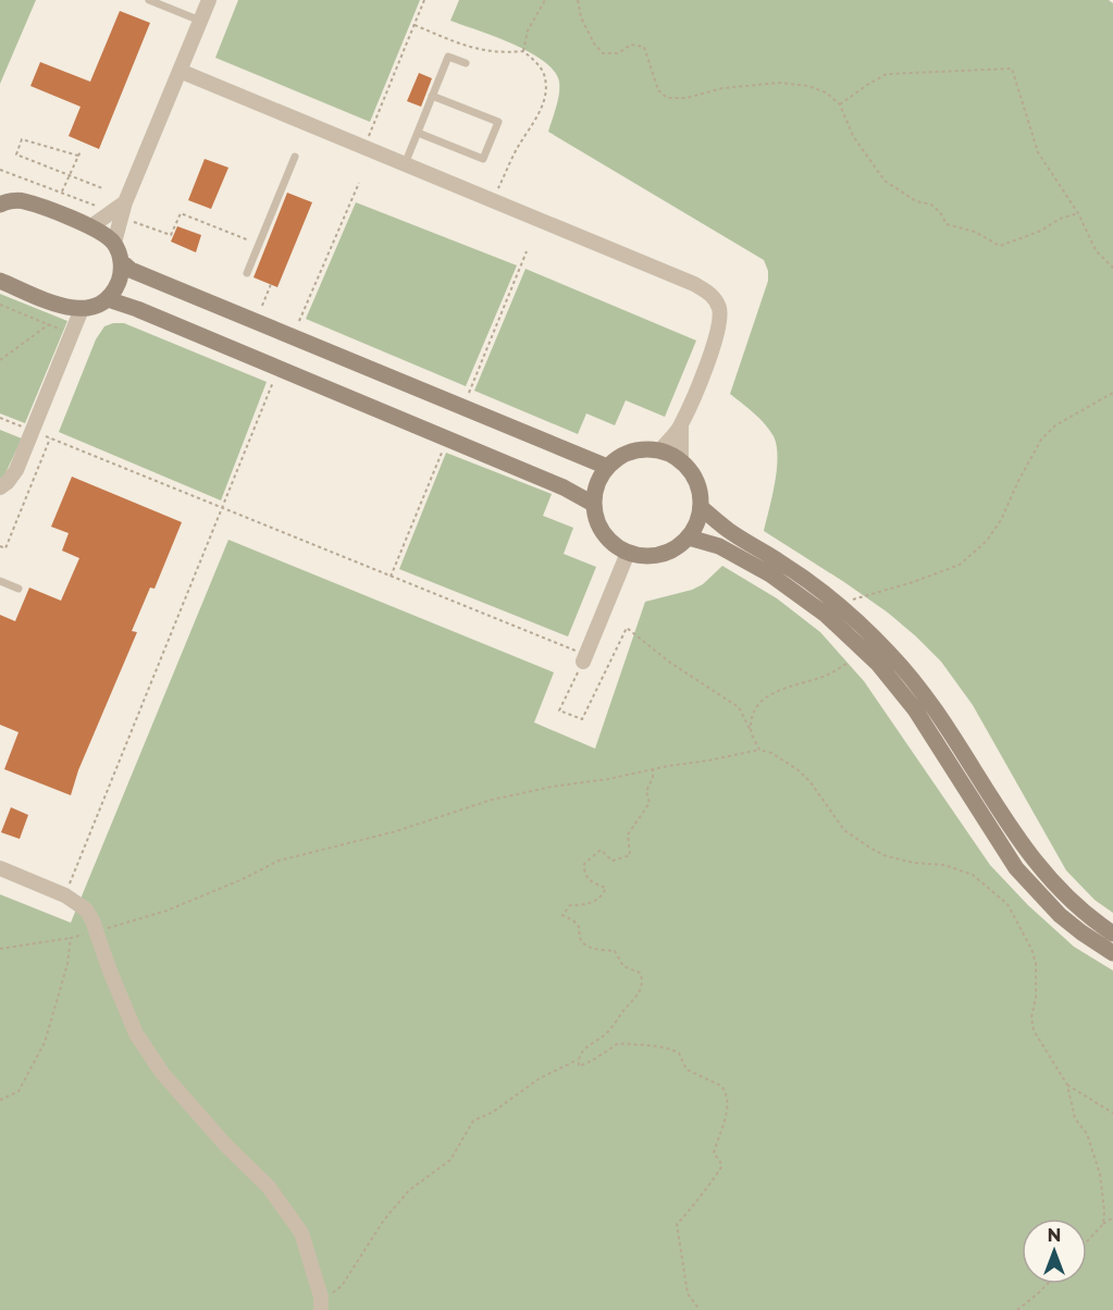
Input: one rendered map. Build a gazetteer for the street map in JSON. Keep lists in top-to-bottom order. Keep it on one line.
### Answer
{"north":"top"}
